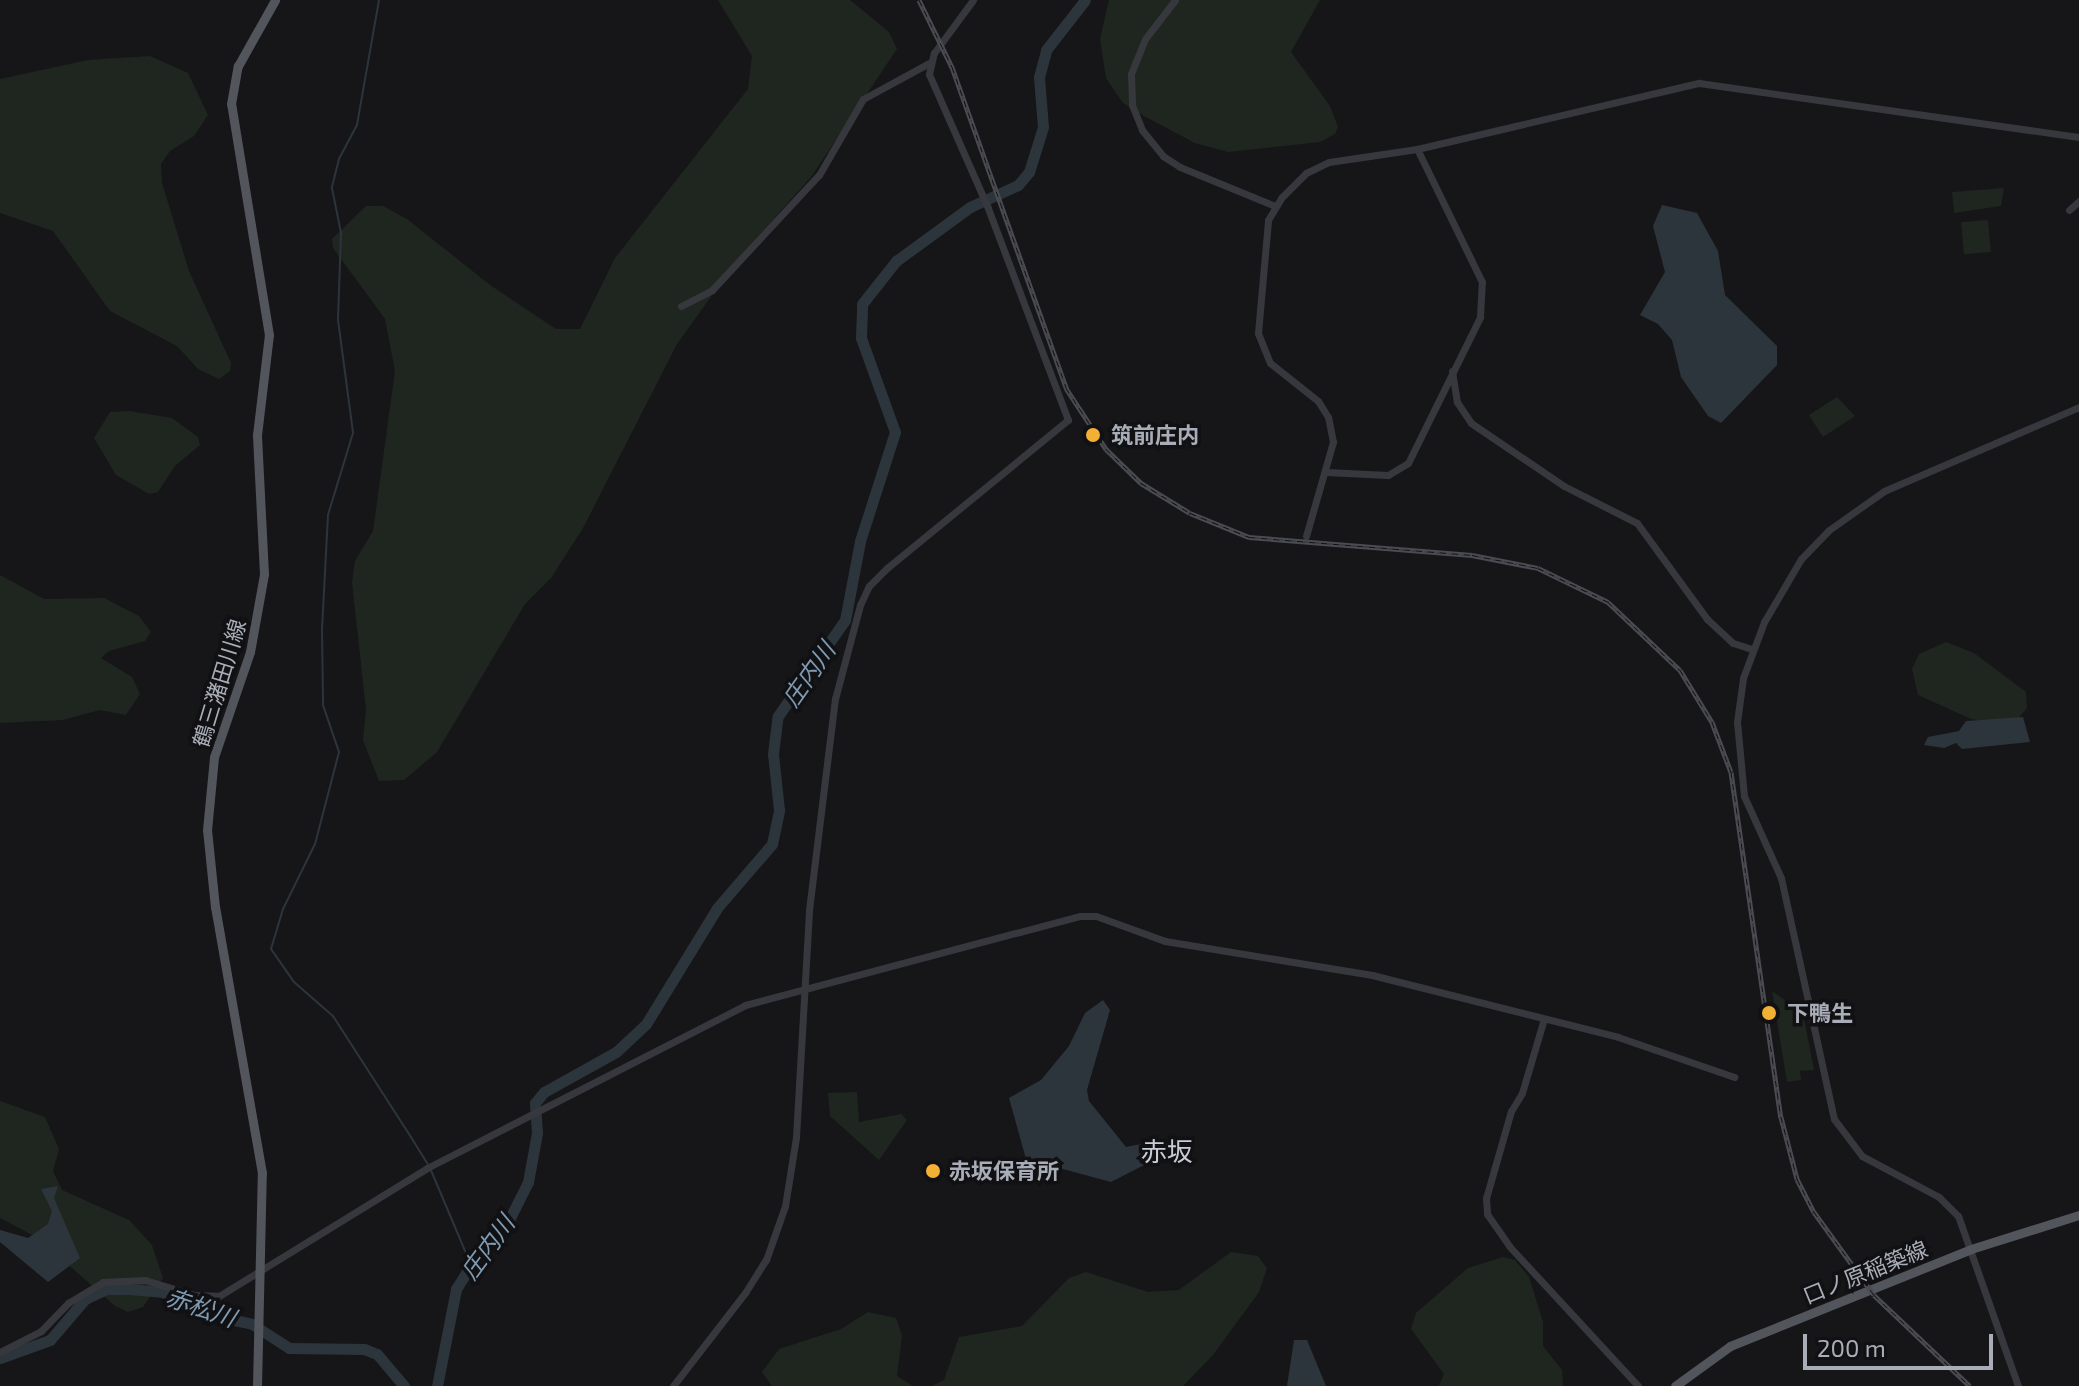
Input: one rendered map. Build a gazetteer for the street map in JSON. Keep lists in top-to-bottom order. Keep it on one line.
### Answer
{"streets":{"main road":["鶴三潴田川線","口ノ原稲築線"]},"districts":["赤坂"],"water":["庄内川","赤松川"],"places":["筑前庄内","下鴨生","赤坂保育所"],"scale_bar":"200 m"}
